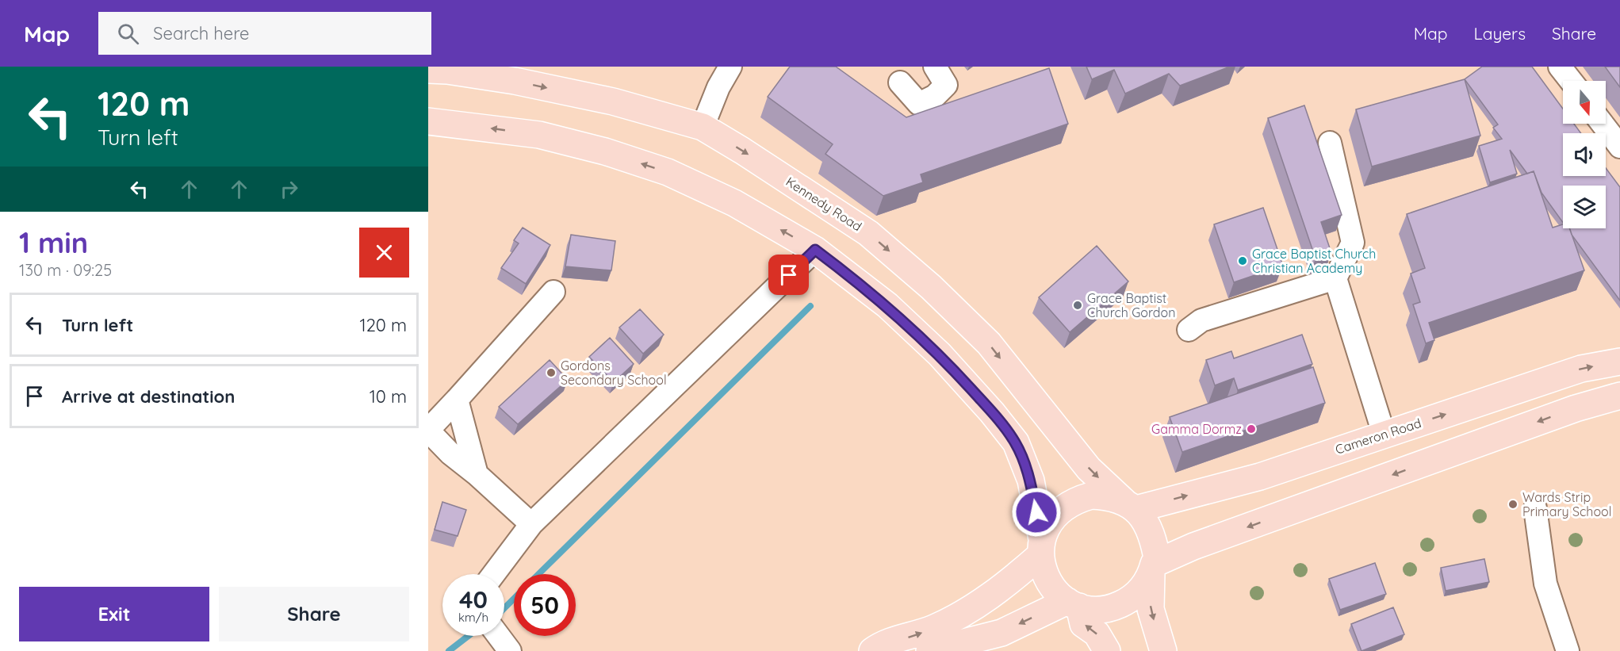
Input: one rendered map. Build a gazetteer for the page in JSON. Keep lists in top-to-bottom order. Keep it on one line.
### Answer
{"streets":{"main road":["Kennedy Road","Cameron Road"]},"crossings":[["Kennedy Road","Cameron Road"]],"places":["Grace Baptist Church Christian Academy","Grace Baptist Church Gordon","Gordons Secondary School","Gamma Dormz","Wards Strip Primary School"],"north":"bottom","page":{"header":"Map","search":"Search here","nav":["Map","Layers","Share"],"turn":["120 m","Turn left"],"heading":["1 min","130 m · 09:25"],"list":[{"name":"Turn left","value":"120 m"},{"name":"Arrive at destination","value":"10 m"}],"speed":"40 km/h","limit":"50","buttons":["Exit","Share"]}}
